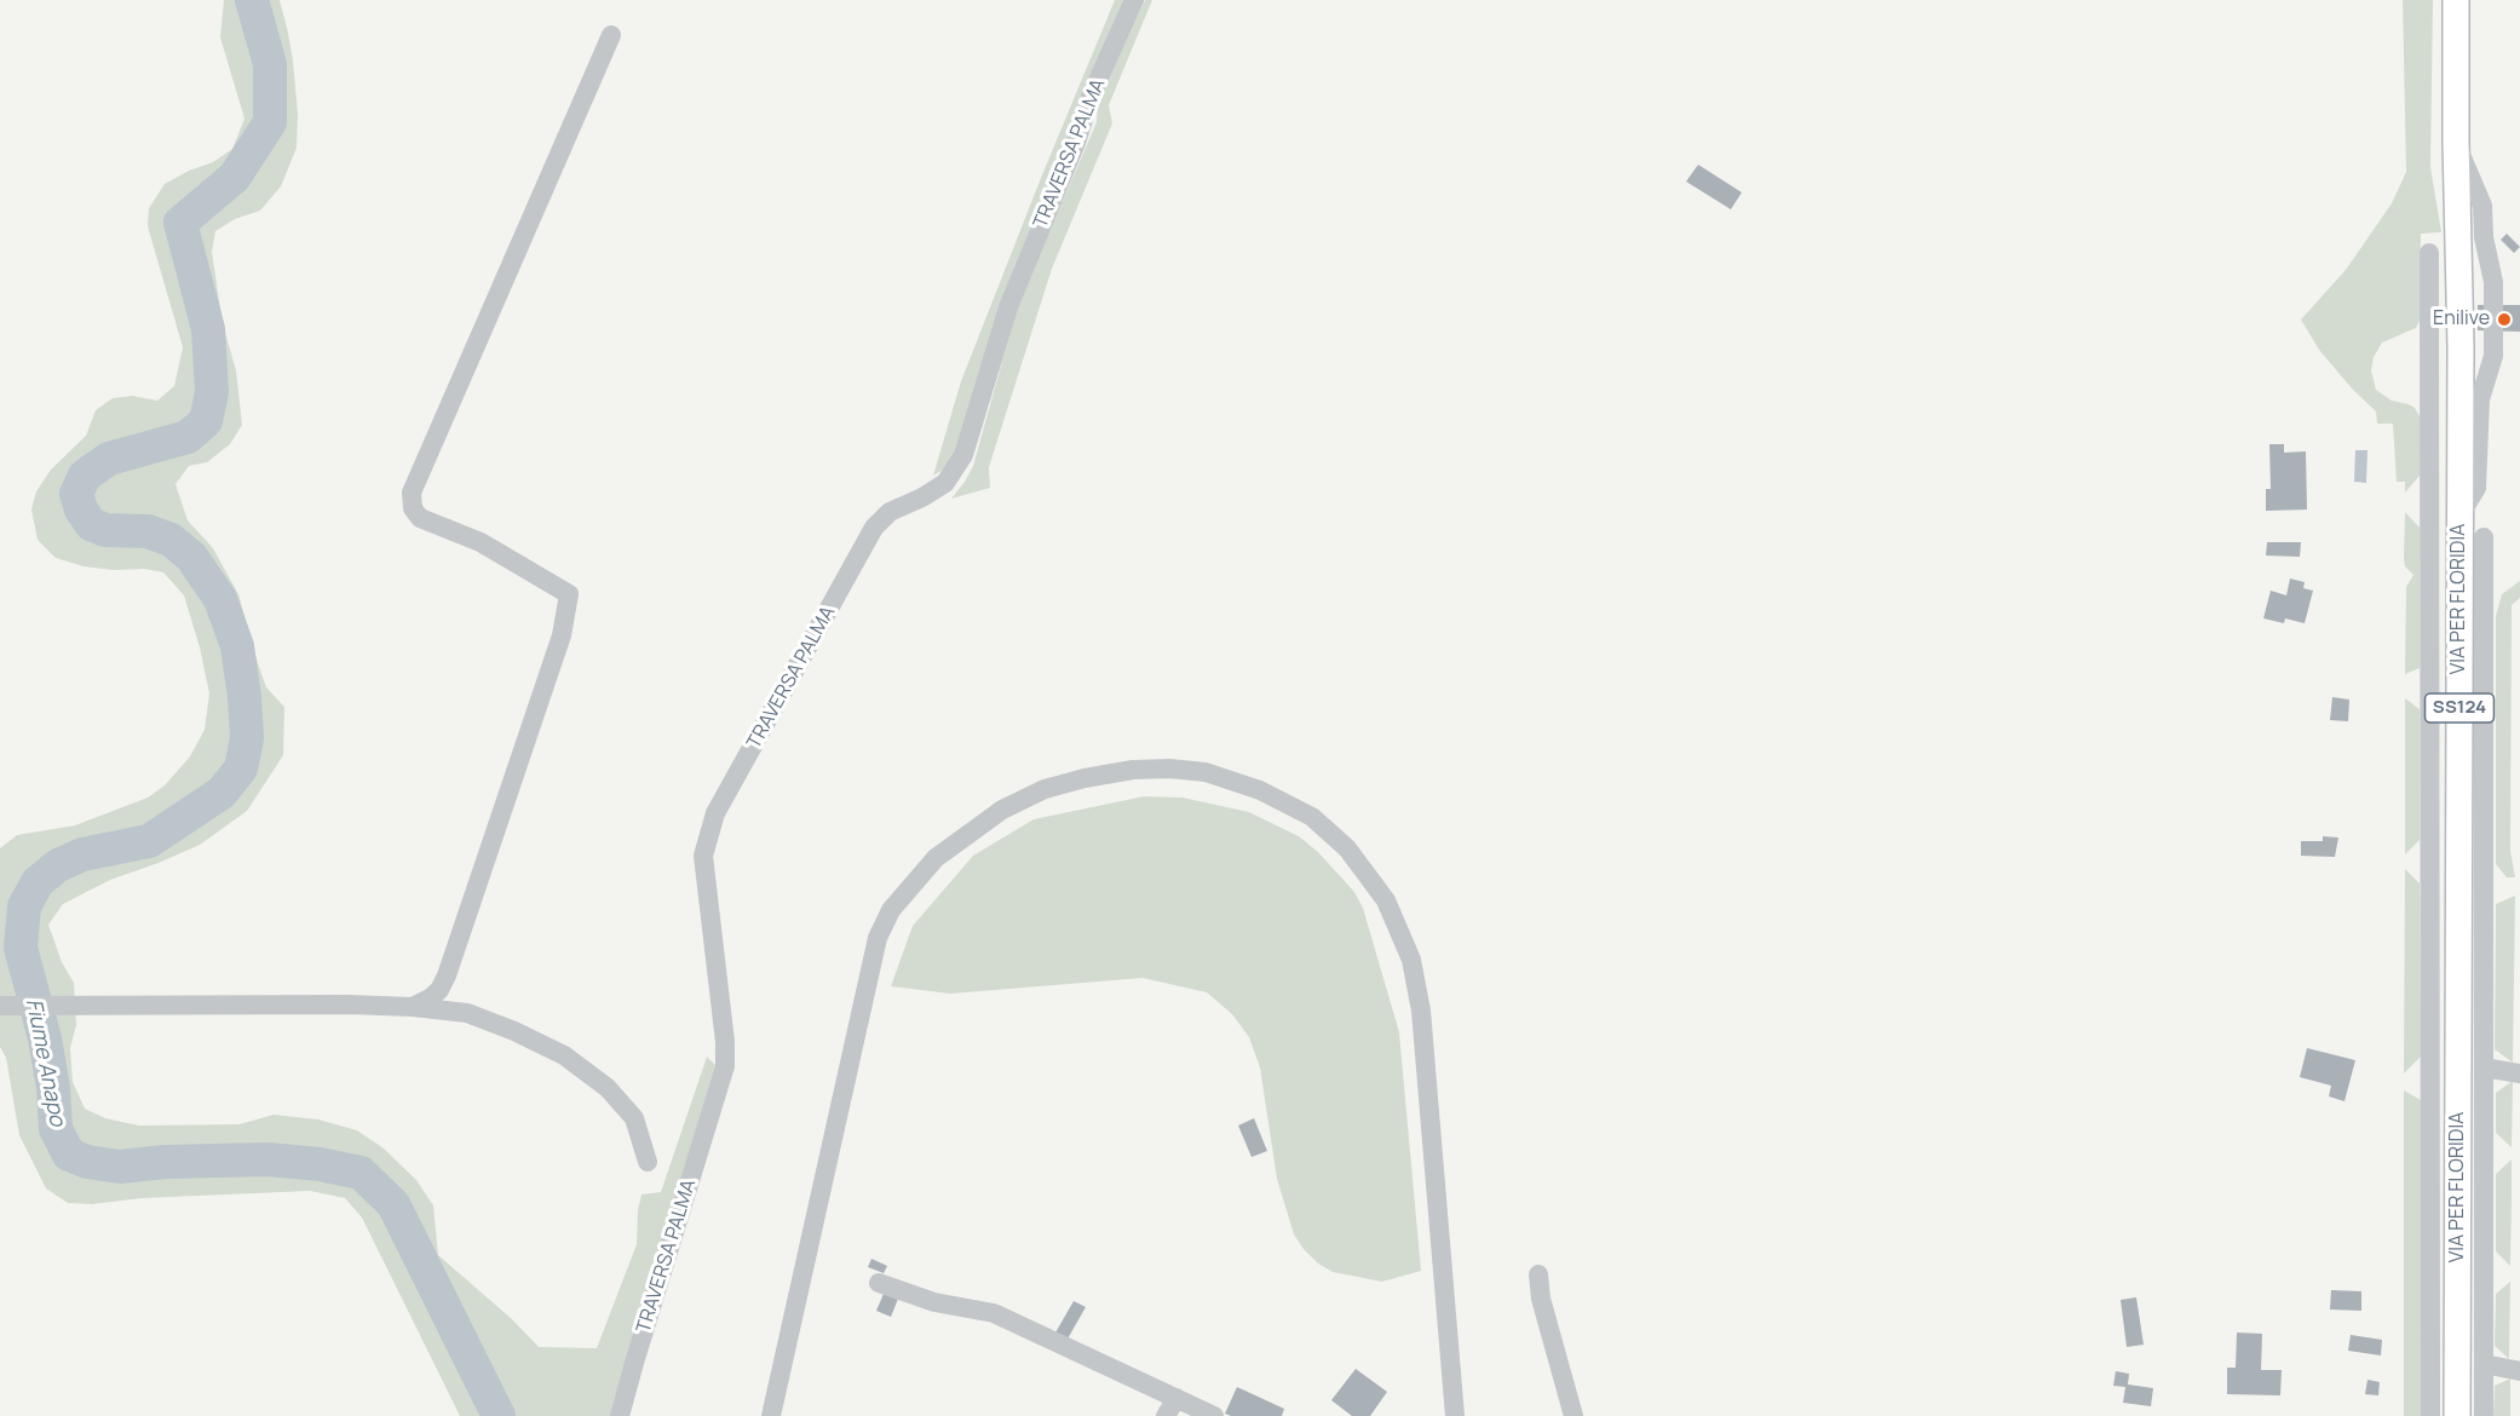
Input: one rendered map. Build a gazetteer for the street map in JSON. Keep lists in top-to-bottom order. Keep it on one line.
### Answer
{"streets":{"main road":["VIA PER FLORIDIA","SS124"],"street":["TRAVERSA PALMA"]},"water":["Fiume Anapo"],"places":["Enilive"]}
